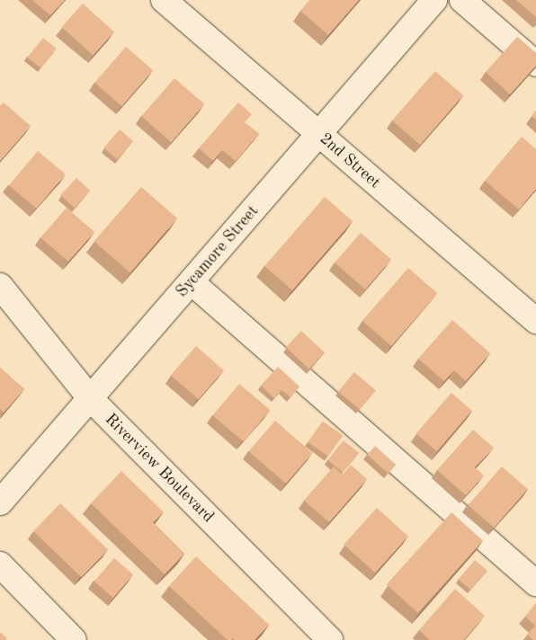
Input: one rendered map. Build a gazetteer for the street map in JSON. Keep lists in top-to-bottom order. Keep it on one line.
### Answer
{"streets":{"street":["2nd Street","Sycamore Street","Riverview Boulevard"]},"crossings":[["2nd Street","Sycamore Street"],["Sycamore Street","Riverview Boulevard"]]}
